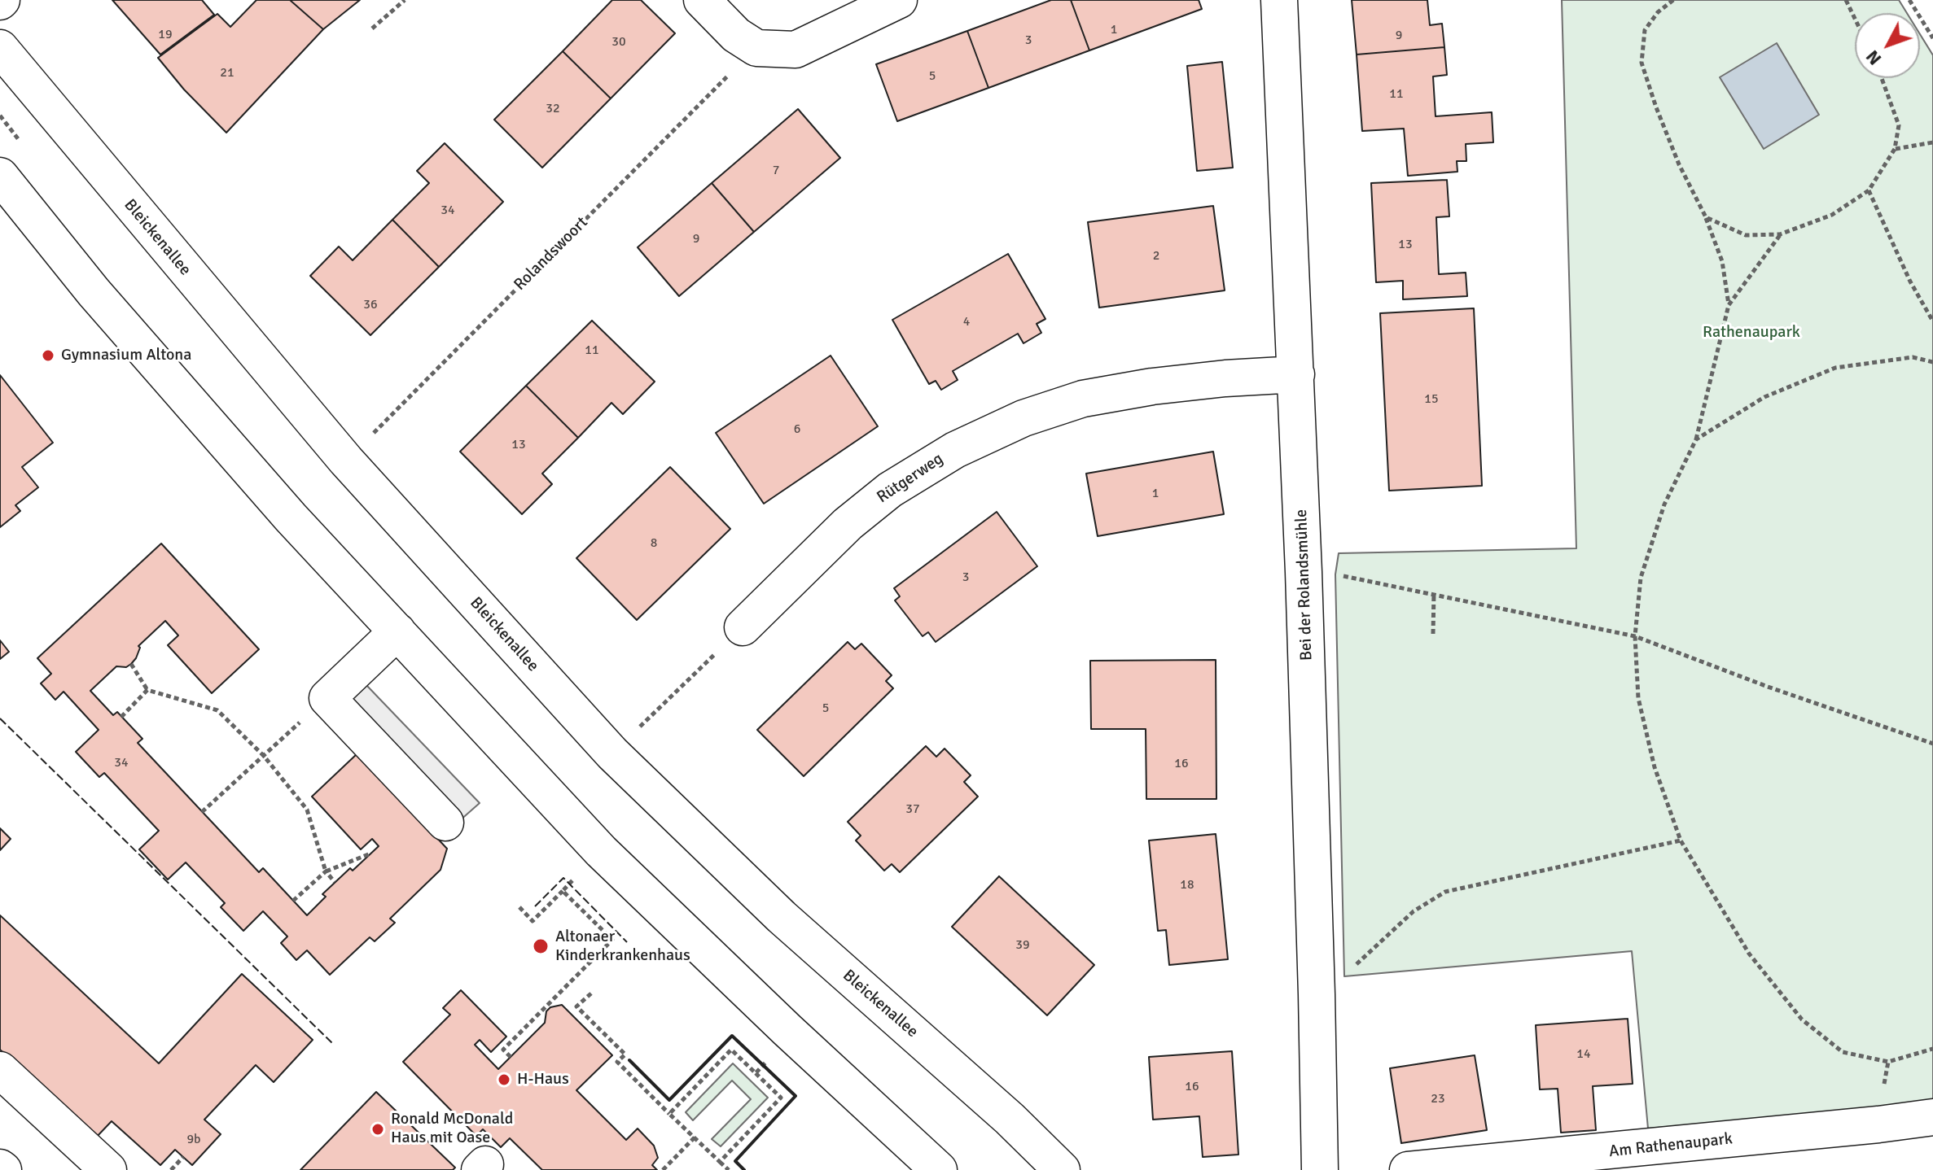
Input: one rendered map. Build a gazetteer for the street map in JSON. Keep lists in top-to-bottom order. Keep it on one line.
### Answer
{"streets":{"street":["Bleickenallee","Rütgerweg","Bei der Rolandsmühle","Am Rathenaupark"],"path":["Rolandswoort"]},"crossings":[["Bleickenallee","Rolandswoort"],["Rütgerweg","Bei der Rolandsmühle"]],"parks":["Rathenaupark"],"places":["Gymnasium Altona","Altonaer Kinderkrankenhaus","H-Haus","Ronald McDonald Haus mit Oase"],"house_numbers":["1","19","9","3","30","21","5","11","32","7","34","9","13","2","36","4","11","15","6","13","1","8","3","5","34","16","37","18","39","14","16","23","9b"],"north":"bottom left"}
